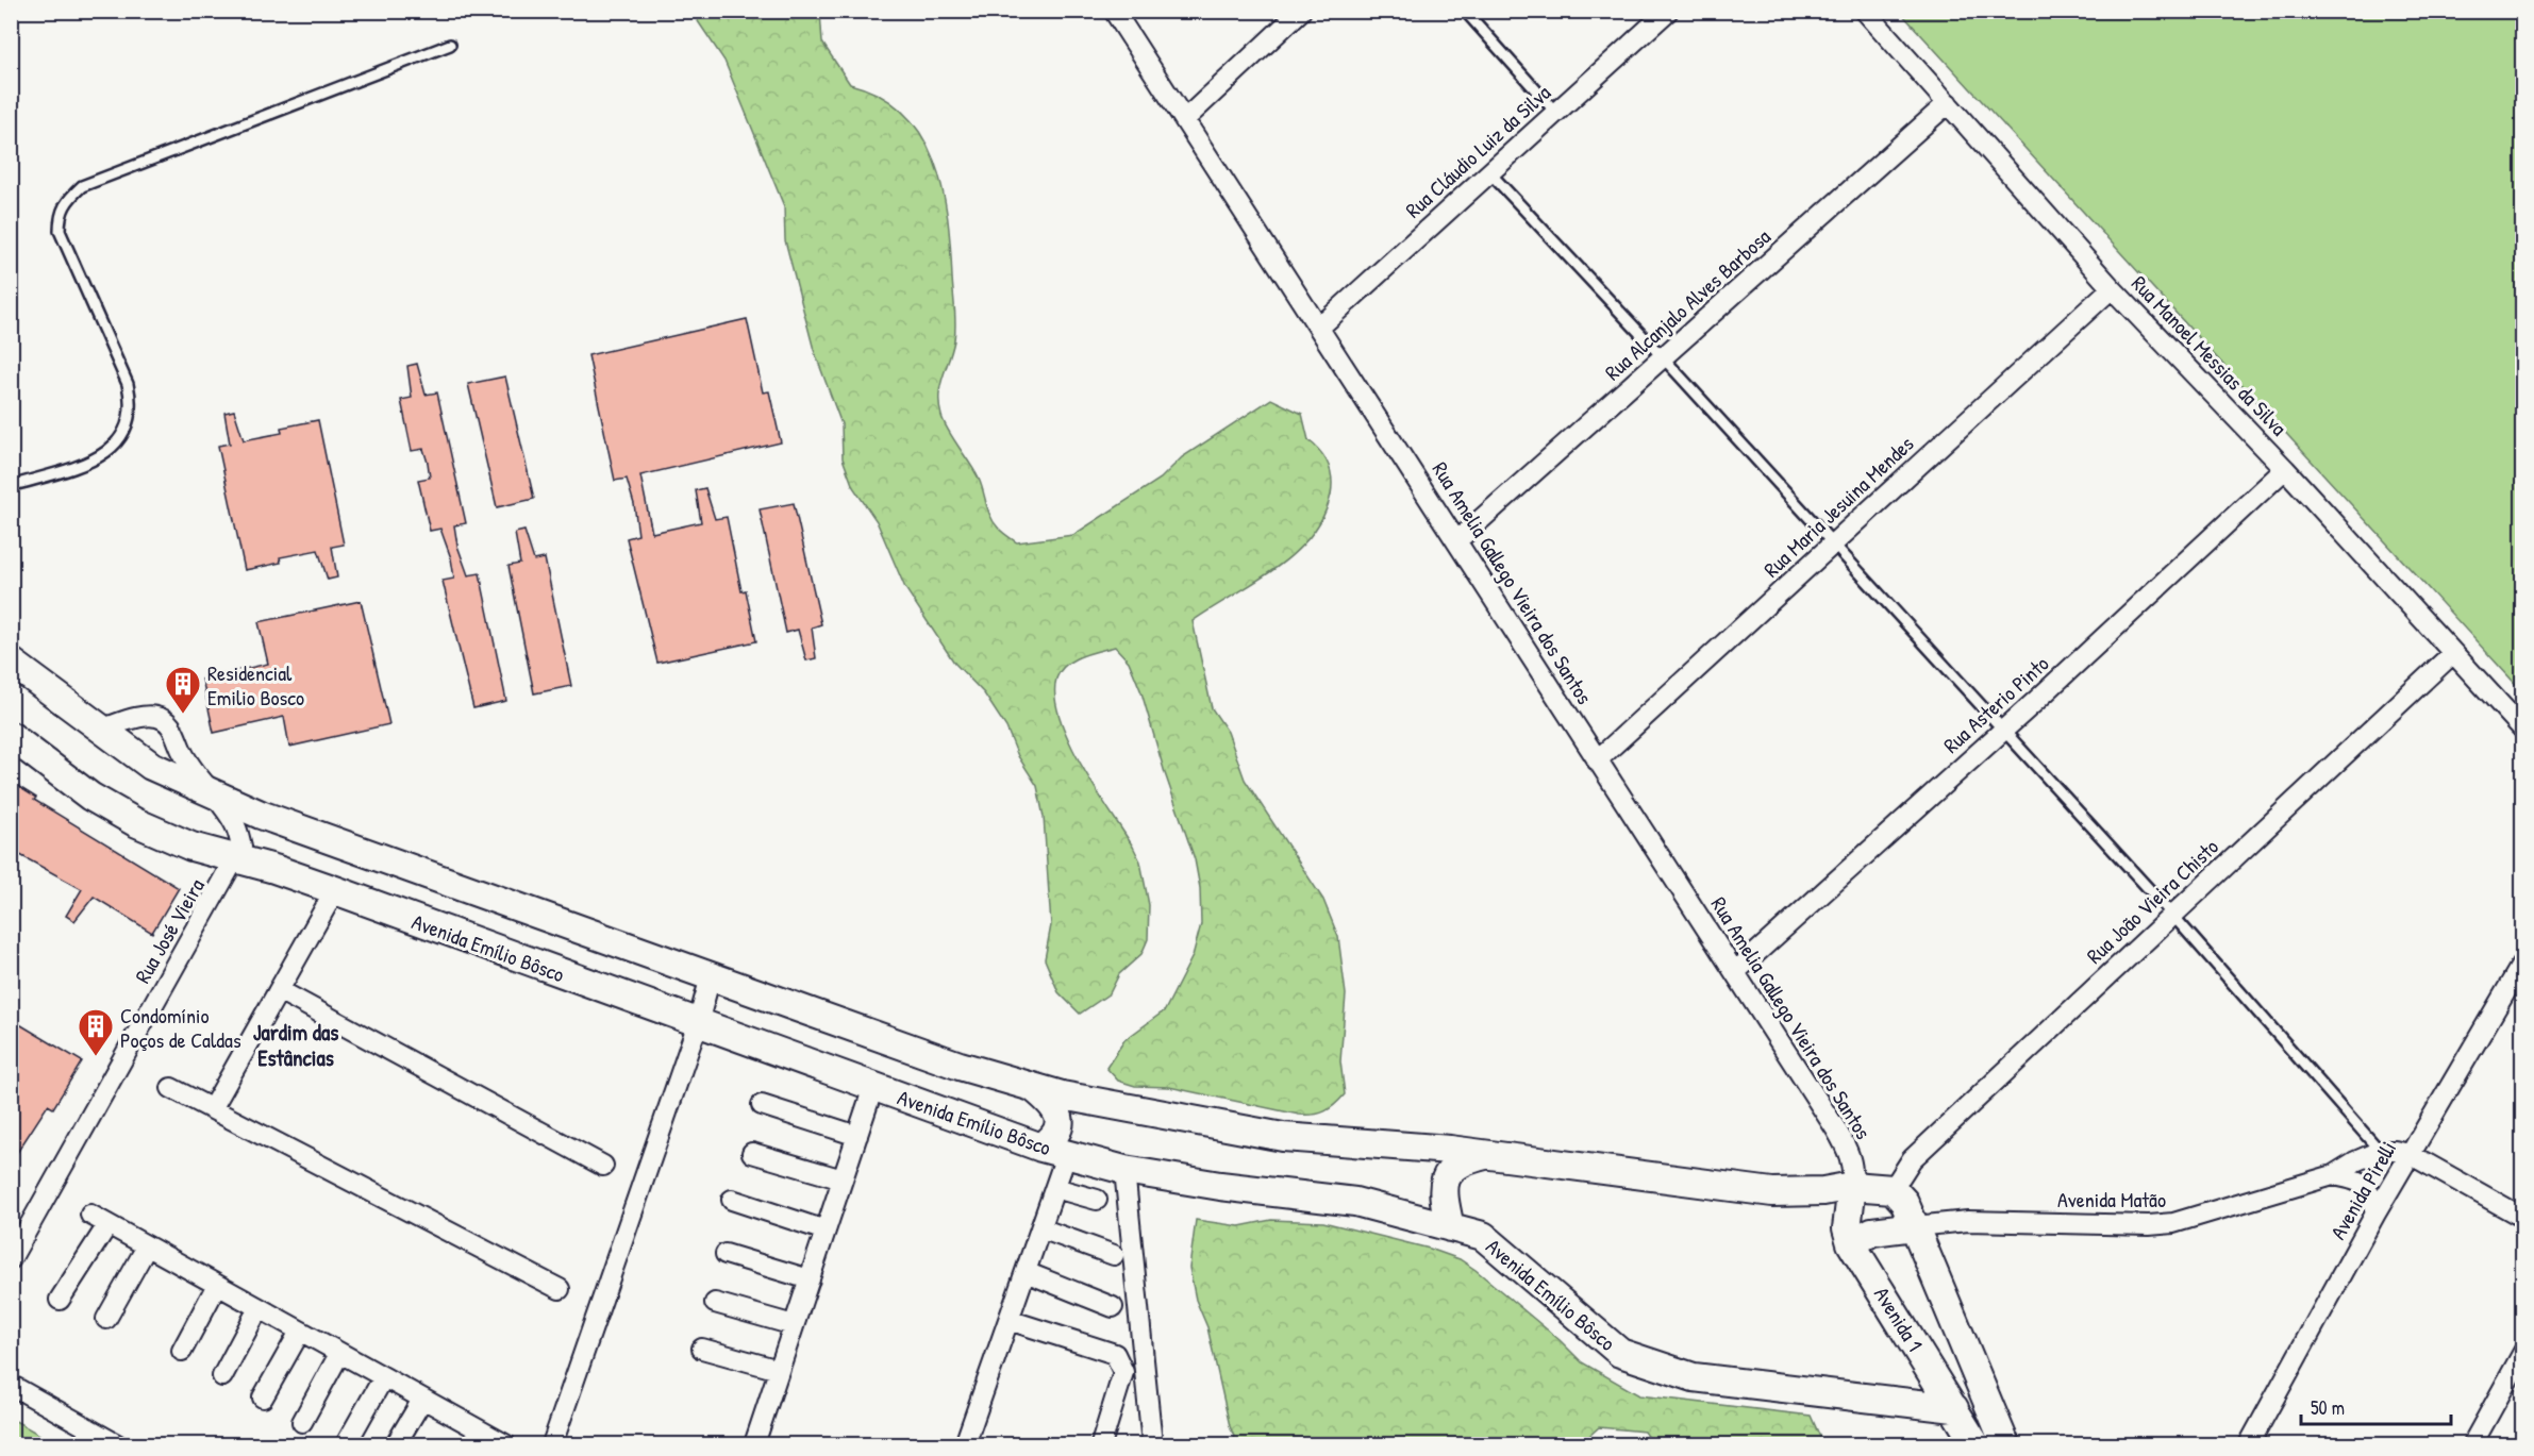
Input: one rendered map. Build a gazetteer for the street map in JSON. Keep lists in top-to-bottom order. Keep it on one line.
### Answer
{"streets":{"main road":["Avenida Emílio Bôsco","Avenida 1"],"street":["Rua Cláudio Luiz da Silva","Rua Alcanjalo Alves Barbosa","Rua Manoel Messias da Silva","Rua Maria Jesuina Mendes","Rua Amelia Gallego Vieira dos Santos","Rua Asterio Pinto","Rua João Vieira Chisto","Rua José Vieira","Avenida Pirelli","Avenida Matão"]},"crossings":[["Rua Cláudio Luiz da Silva","Rua Amelia Gallego Vieira dos Santos"],["Rua Alcanjalo Alves Barbosa","Rua Manoel Messias da Silva"],["Rua Alcanjalo Alves Barbosa","Rua Amelia Gallego Vieira dos Santos"],["Rua Manoel Messias da Silva","Rua Maria Jesuina Mendes"],["Rua Manoel Messias da Silva","Rua Asterio Pinto"],["Rua Manoel Messias da Silva","Rua João Vieira Chisto"],["Rua Maria Jesuina Mendes","Rua Amelia Gallego Vieira dos Santos"],["Rua Amelia Gallego Vieira dos Santos","Rua Asterio Pinto"],["Rua Amelia Gallego Vieira dos Santos","Avenida 1"],["Rua José Vieira","Avenida Emílio Bôsco"],["Avenida Emílio Bôsco","Avenida 1"]],"districts":["Jardim das Estâncias"],"places":{"building":["Residencial Emilio Bosco","Condomínio Poços de Caldas"]},"scale_bar":"50 m"}
